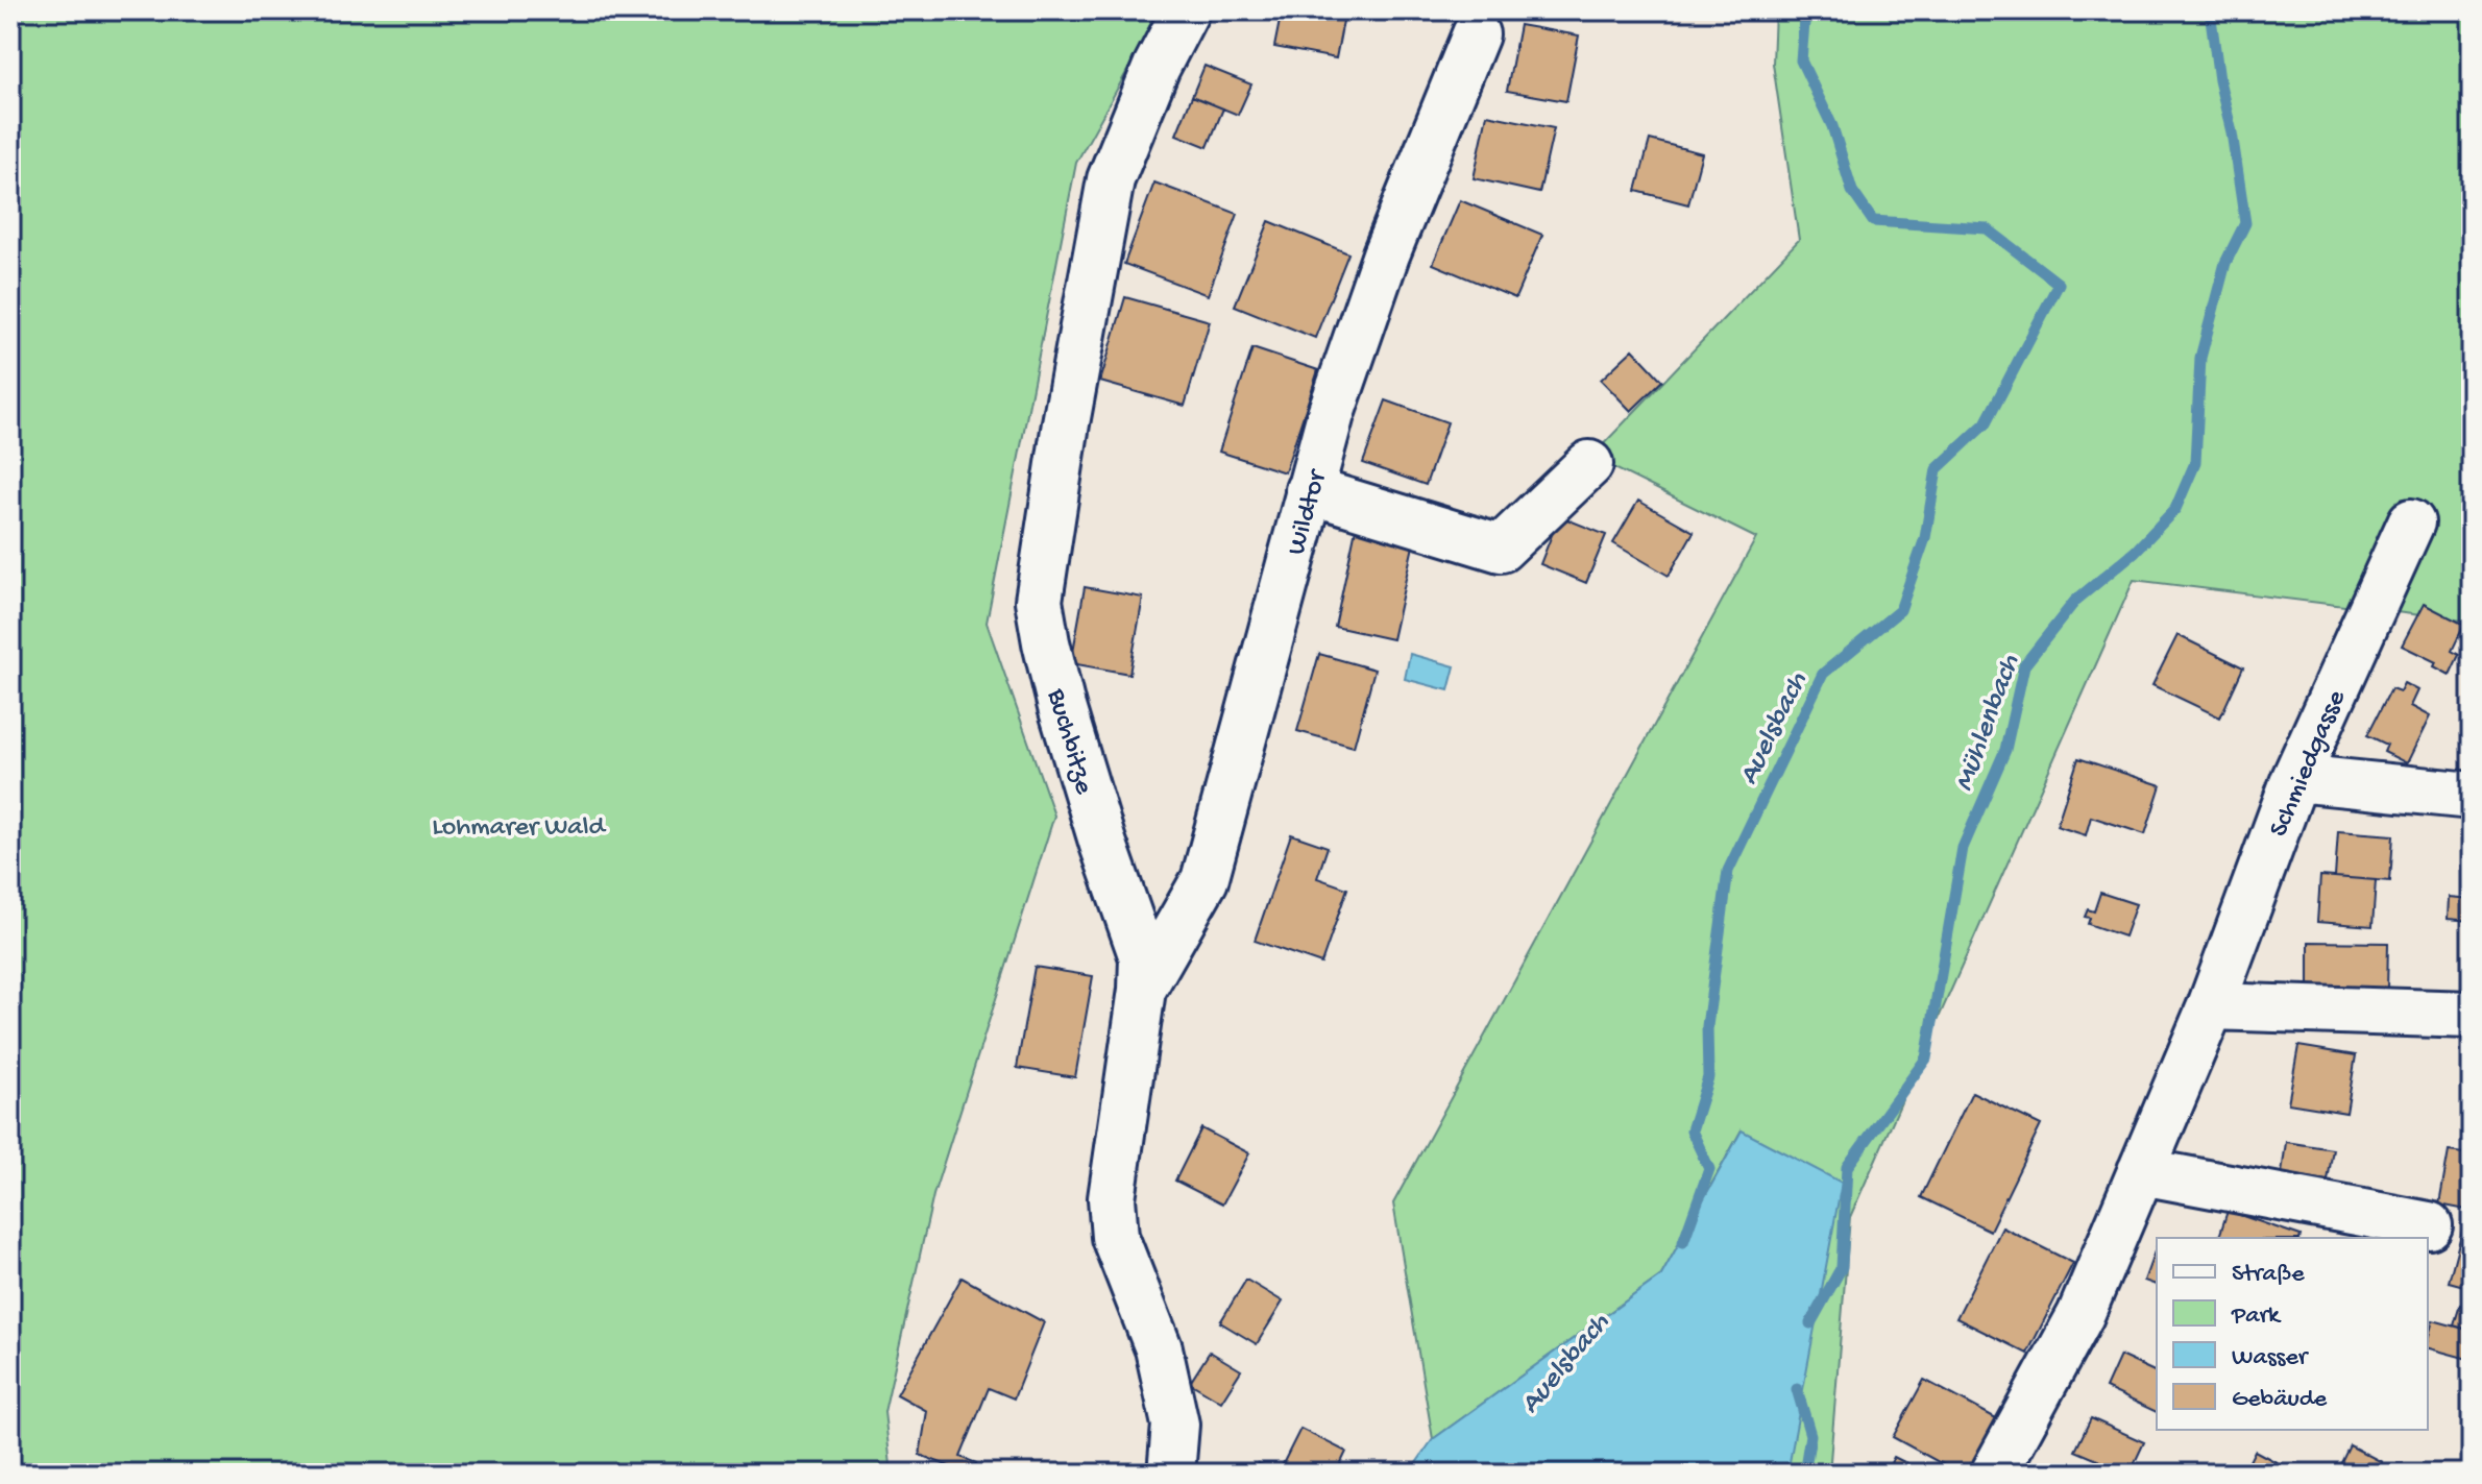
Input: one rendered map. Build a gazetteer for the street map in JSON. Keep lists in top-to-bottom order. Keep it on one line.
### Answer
{"streets":{"street":["Wildtor","Buchbitze","Schmiedgasse"]},"crossings":[["Wildtor","Buchbitze"]],"water":["Mühlenbach","Auelsbach"],"parks":["Lohmarer Wald"],"legend":["Straße","Park","Wasser","Gebäude"]}
